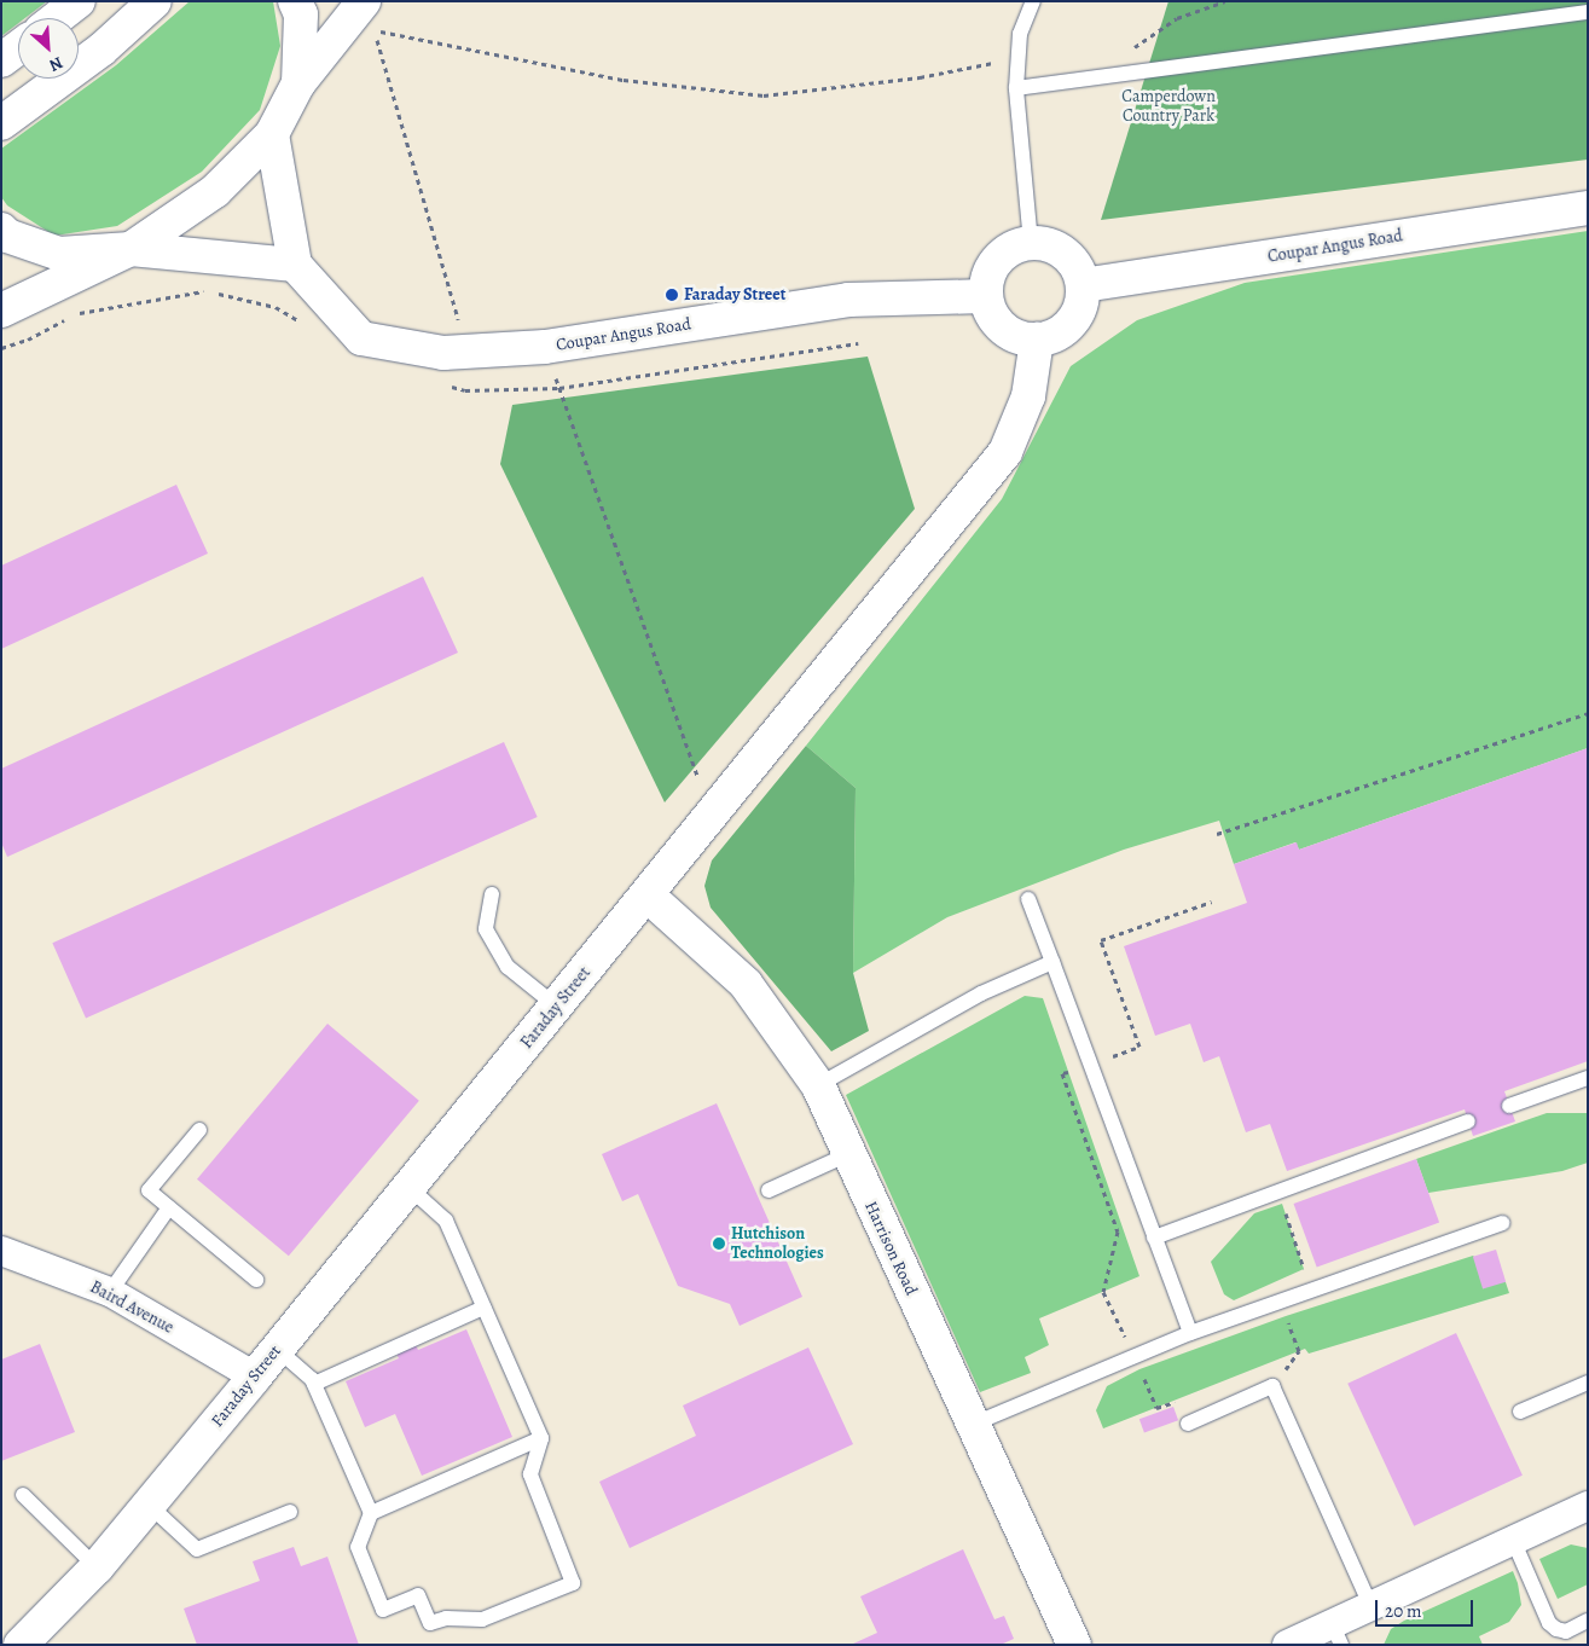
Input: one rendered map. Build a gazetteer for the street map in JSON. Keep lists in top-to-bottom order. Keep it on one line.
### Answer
{"streets":{"main road":["Coupar Angus Road","Faraday Street","Harrison Road"],"street":["Baird Avenue"]},"crossings":[["Coupar Angus Road","Faraday Street"],["Faraday Street","Harrison Road"],["Faraday Street","Baird Avenue"]],"parks":["Camperdown Country Park"],"places":["Faraday Street","Hutchison Technologies"],"scale_bar":"20 m","north":"bottom right"}
